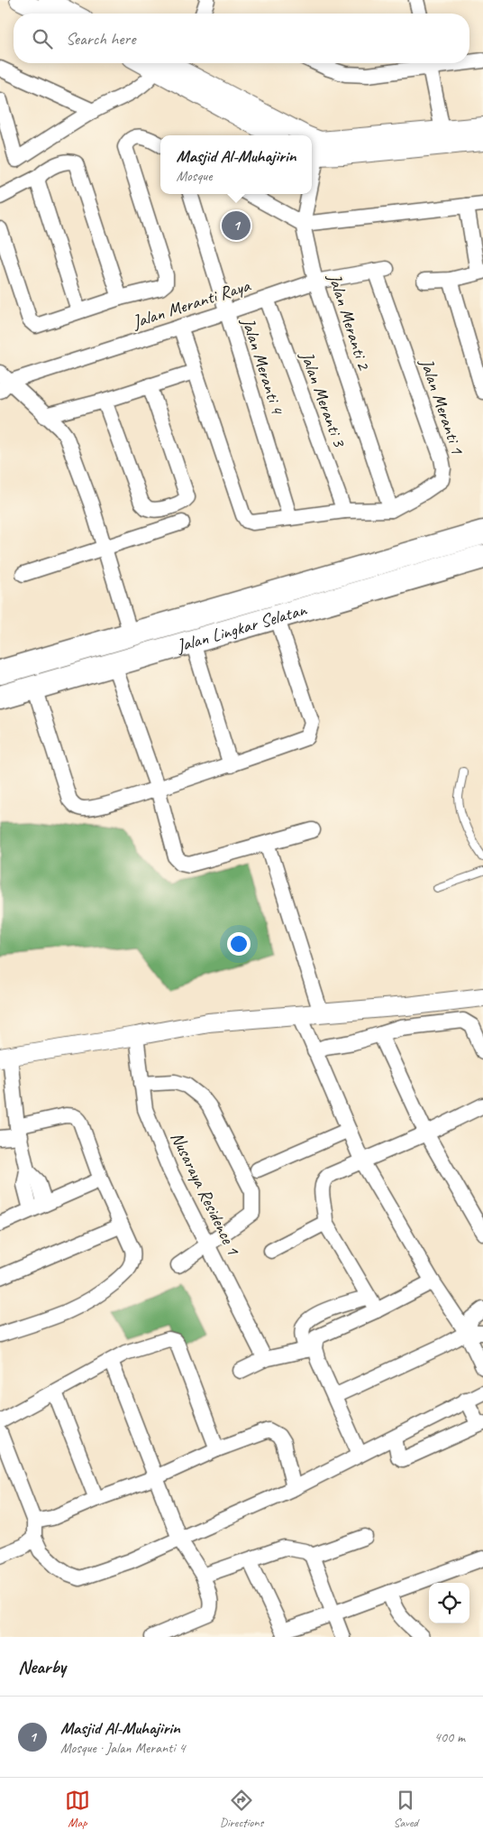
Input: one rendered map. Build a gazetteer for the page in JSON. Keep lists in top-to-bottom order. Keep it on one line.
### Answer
{"streets":{"highway":["Jalan Lingkar Selatan"],"street":["Jalan Meranti Raya","Jalan Meranti 2","Jalan Meranti 4","Jalan Meranti 3","Jalan Meranti 1","Nusaraya Residence 1"]},"crossings":[["Jalan Meranti Raya","Jalan Meranti 2"],["Jalan Meranti Raya","Jalan Meranti 4"],["Jalan Meranti Raya","Jalan Meranti 3"],["Jalan Meranti Raya","Jalan Meranti 1"],["Jalan Meranti 2","Jalan Meranti 1"],["Jalan Meranti 4","Jalan Meranti 1"],["Jalan Meranti 3","Jalan Meranti 1"]],"page":{"search":"Search here","popup":["Masjid Al-Muhajirin","Mosque"],"pins":"1","heading":"Nearby","list":[{"mark":"1","name":"Masjid Al-Muhajirin","note":"Mosque · Jalan Meranti 4","value":"400 m"}],"nav":["Map","Directions","Saved"]}}
